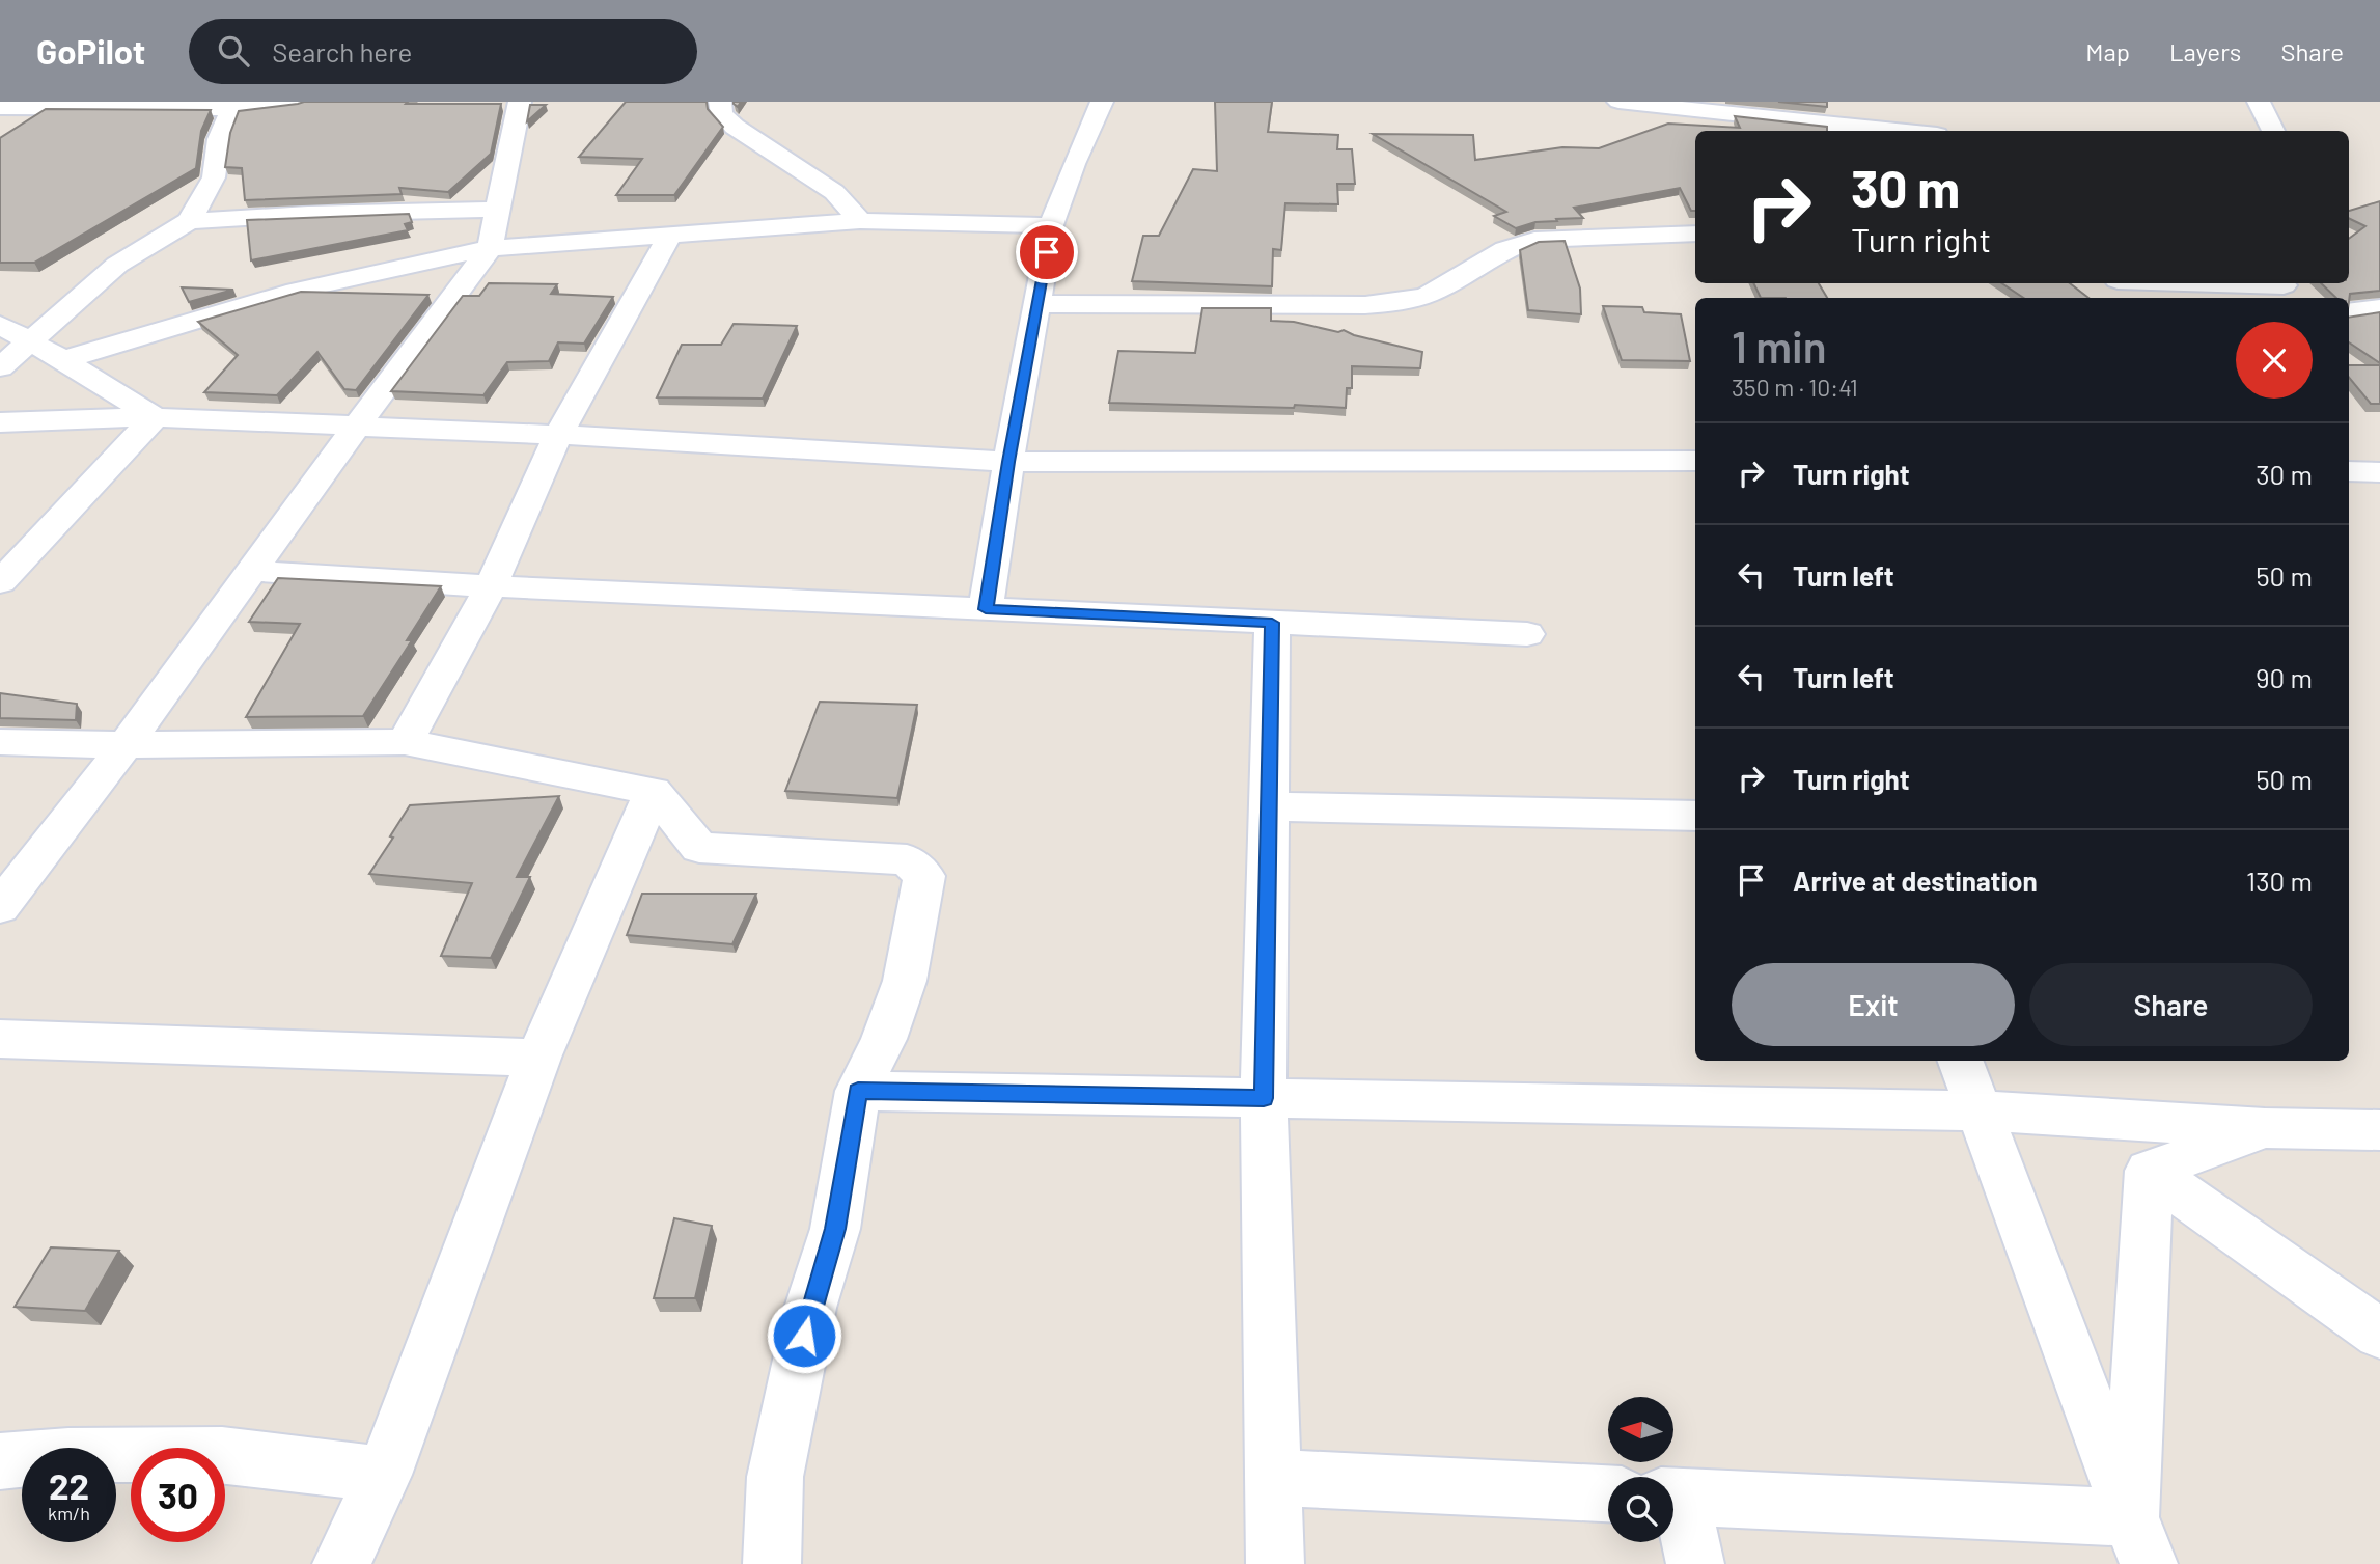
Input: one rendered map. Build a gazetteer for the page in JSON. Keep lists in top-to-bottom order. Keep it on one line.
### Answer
{"north":"left","page":{"header":"GoPilot","search":"Search here","nav":["Map","Layers","Share"],"turn":["30 m","Turn right"],"heading":["1 min","350 m · 10:41"],"list":[{"name":"Turn right","value":"30 m"},{"name":"Turn left","value":"50 m"},{"name":"Turn left","value":"90 m"},{"name":"Turn right","value":"50 m"},{"name":"Arrive at destination","value":"130 m"}],"buttons":["Exit","Share"],"speed":"22 km/h","limit":"30"}}
